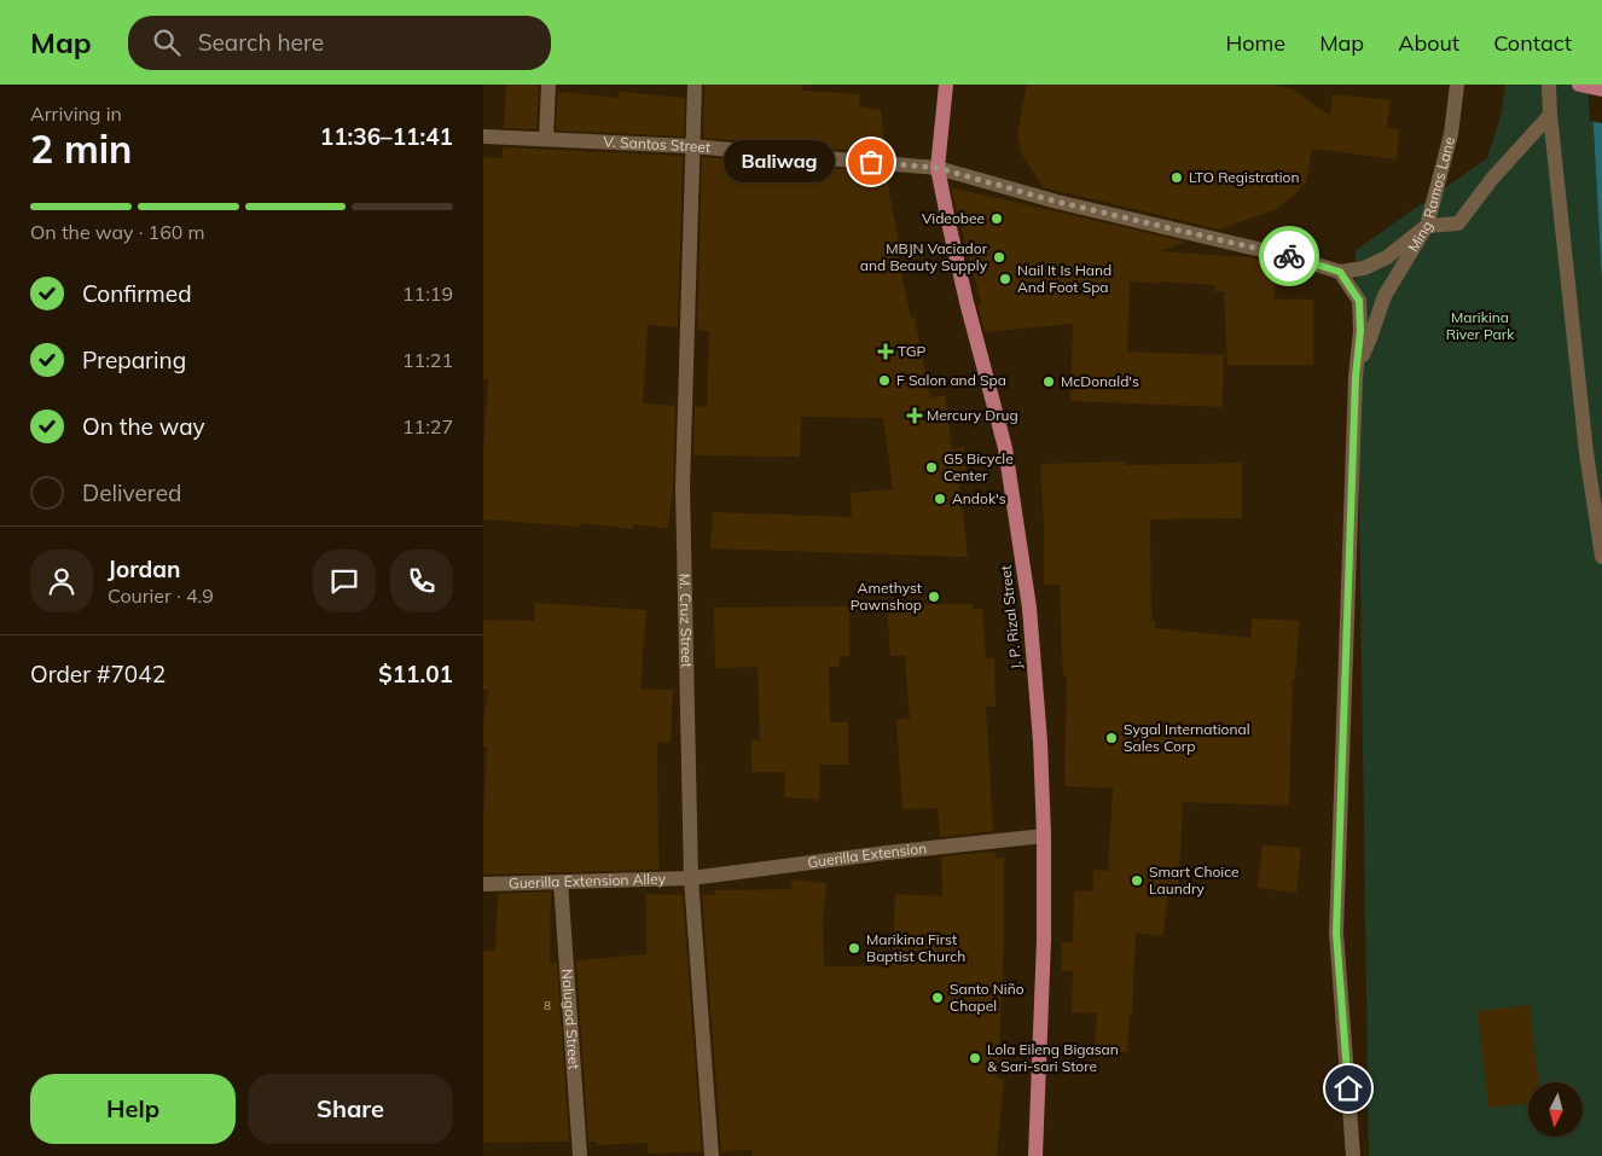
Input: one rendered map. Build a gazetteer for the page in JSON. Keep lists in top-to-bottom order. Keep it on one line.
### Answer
{"streets":{"main road":["J. P. Rizal Street"],"street":["V. Santos Street","Ming Ramos Lane","M. Cruz Street","Guerilla Extension","Guerilla Extension Alley","Nalugod Street"]},"crossings":[["V. Santos Street","Ming Ramos Lane"],["V. Santos Street","J. P. Rizal Street"],["V. Santos Street","M. Cruz Street"],["Ming Ramos Lane","J. P. Rizal Street"],["J. P. Rizal Street","Guerilla Extension"],["M. Cruz Street","Guerilla Extension"],["M. Cruz Street","Guerilla Extension Alley"],["Guerilla Extension","Guerilla Extension Alley"],["Guerilla Extension Alley","Nalugod Street"]],"parks":["Marikina River Park"],"places":{"other":["Baliwag","LTO Registration","Videobee","MBJN Vaciador and Beauty Supply","Nail It Is Hand And Foot Spa","F Salon and Spa","McDonald's","G5 Bicycle Center","Andok's","Amethyst Pawnshop","Sygal International Sales Corp","Smart Choice Laundry","Marikina First Baptist Church","Santo Niño Chapel","Lola Eileng Bigasan & Sari-sari Store"],"health":["TGP","Mercury Drug"]},"house_numbers":["8"],"north":"bottom","page":{"header":"Map","search":"Search here","nav":["Home","Map","About","Contact"],"heading":["2 min","Arriving in","11:36–11:41"],"panel":["Jordan","Courier · 4.9","Order #7042","$11.01"],"bubble":"Baliwag","bar":"On the way · 160 m","list":[["Confirmed","11:19"],["Preparing","11:21"],["On the way","11:27"],"Delivered"],"buttons":["Help","Share"]}}
